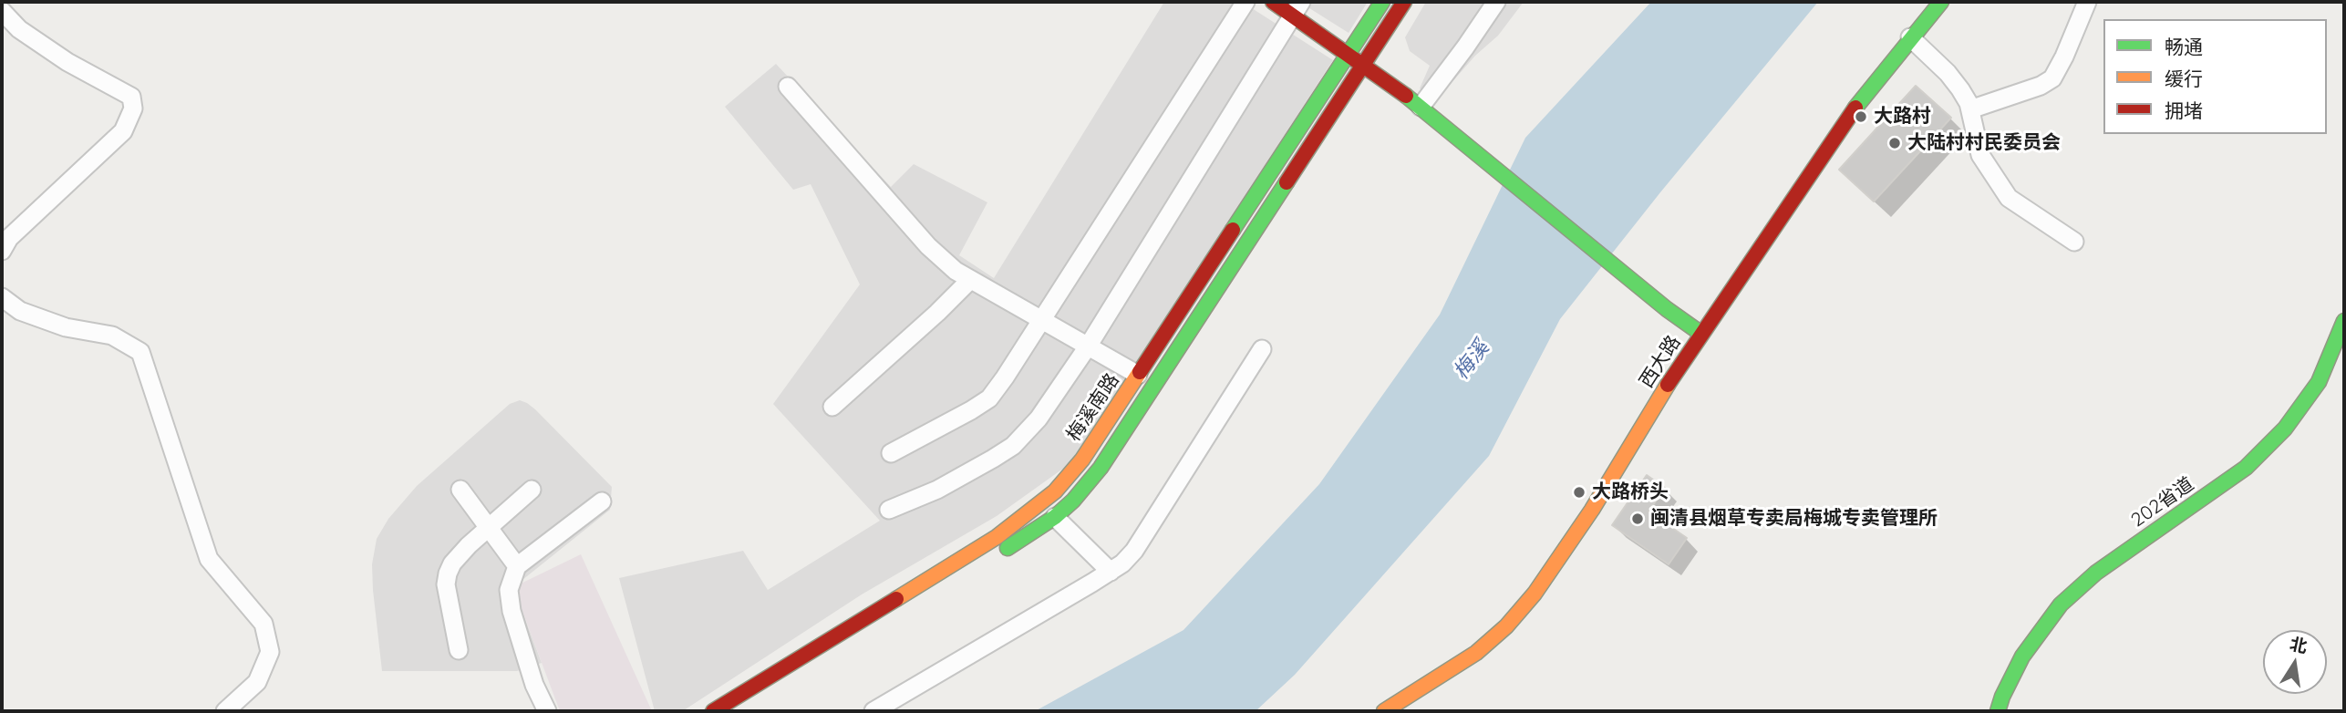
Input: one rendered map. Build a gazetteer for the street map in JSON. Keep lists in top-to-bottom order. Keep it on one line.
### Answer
{"streets":{"main road":["西大路","梅溪南路","202省道"]},"water":["梅溪"],"places":["大路村","大陆村村民委员会","大路桥头","闽清县烟草专卖局梅城专卖管理所"],"legend":["畅通","缓行","拥堵"],"north":"top"}
